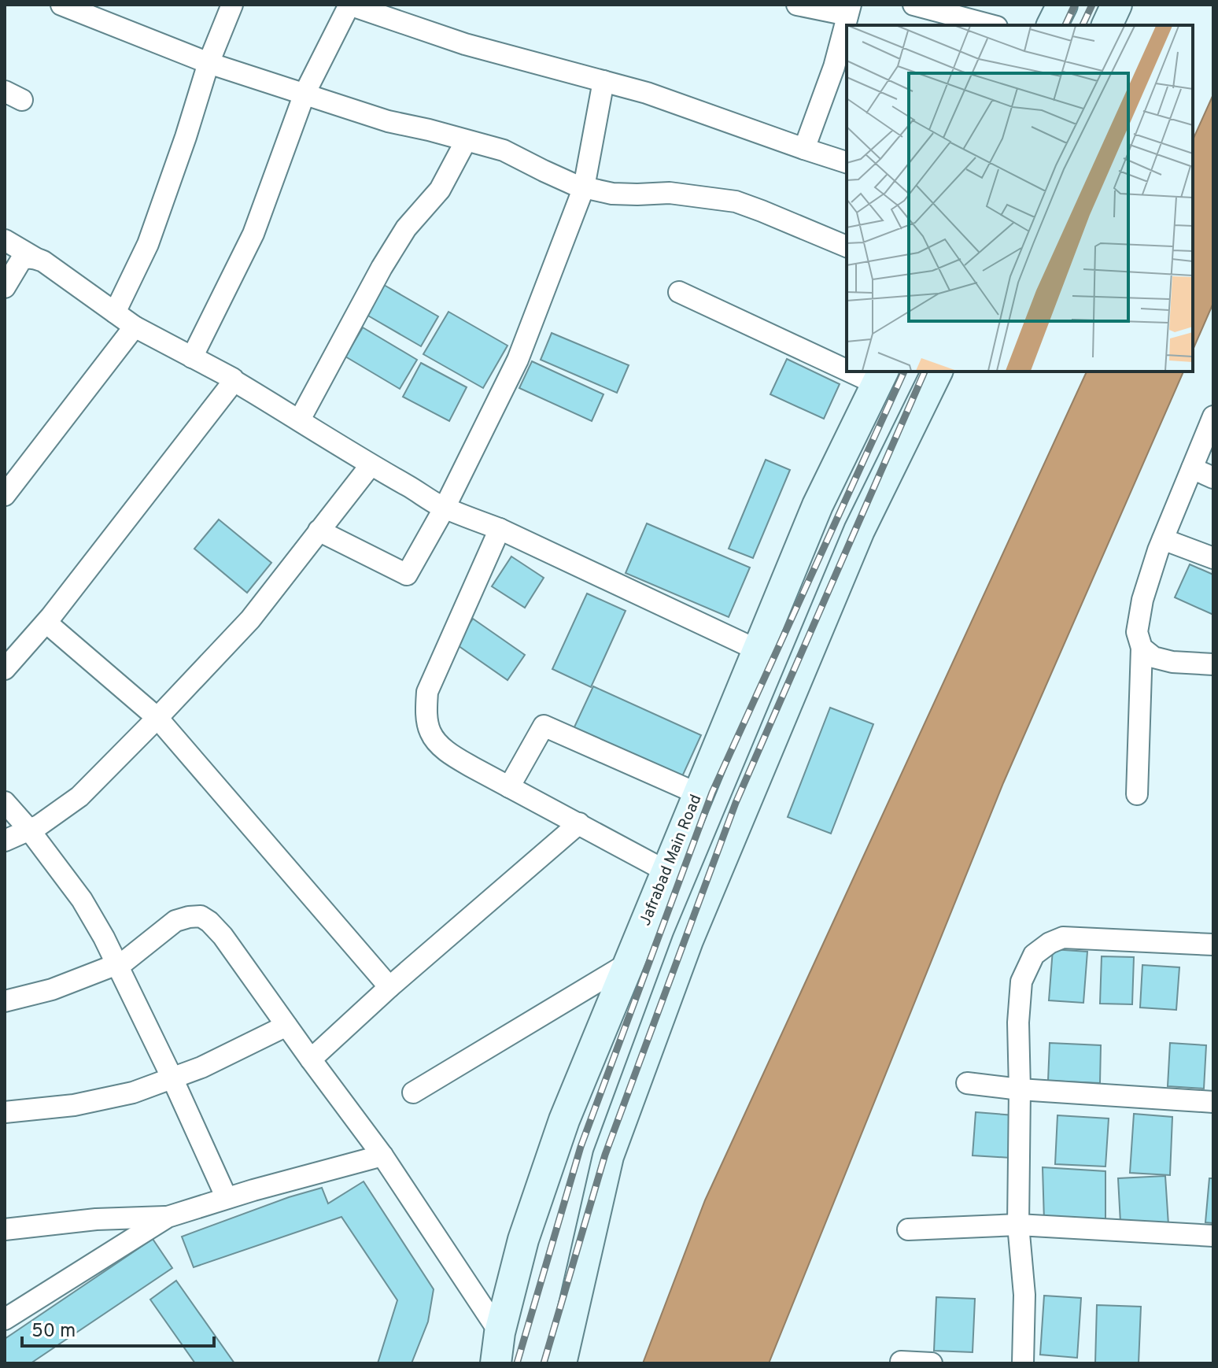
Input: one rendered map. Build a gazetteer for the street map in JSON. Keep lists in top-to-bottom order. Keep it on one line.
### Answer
{"streets":{"main road":["Jafrabad Main Road"]},"scale_bar":"50 m"}
